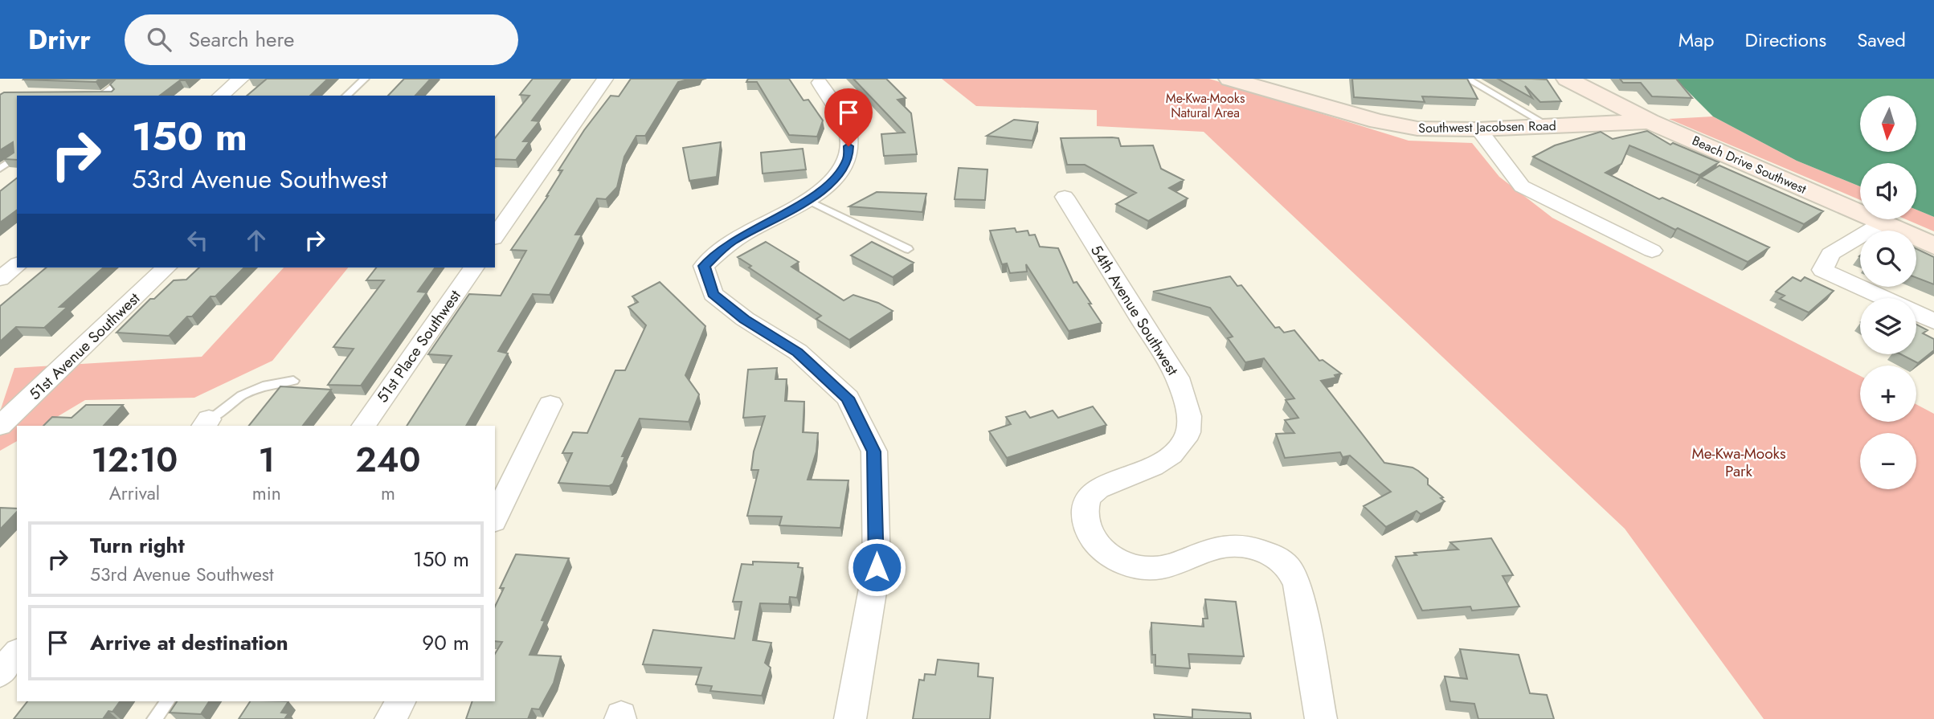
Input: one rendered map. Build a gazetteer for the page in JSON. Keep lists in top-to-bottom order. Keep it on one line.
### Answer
{"streets":{"street":["Southwest Jacobsen Road","Beach Drive Southwest","54th Avenue Southwest","51st Avenue Southwest","51st Place Southwest"]},"crossings":[["Southwest Jacobsen Road","Beach Drive Southwest"]],"parks":["Me-Kwa-Mooks Natural Area","Me-Kwa-Mooks Park"],"north":"bottom","page":{"header":"Drivr","search":"Search here","nav":["Map","Directions","Saved"],"map_buttons":["+","−"],"turn":["150 m","53rd Avenue Southwest"],"eta":["12:10","Arrival","1","min","240","m"],"list":[{"name":"Turn right","note":"53rd Avenue Southwest","value":"150 m"},{"name":"Arrive at destination","value":"90 m"}]}}
